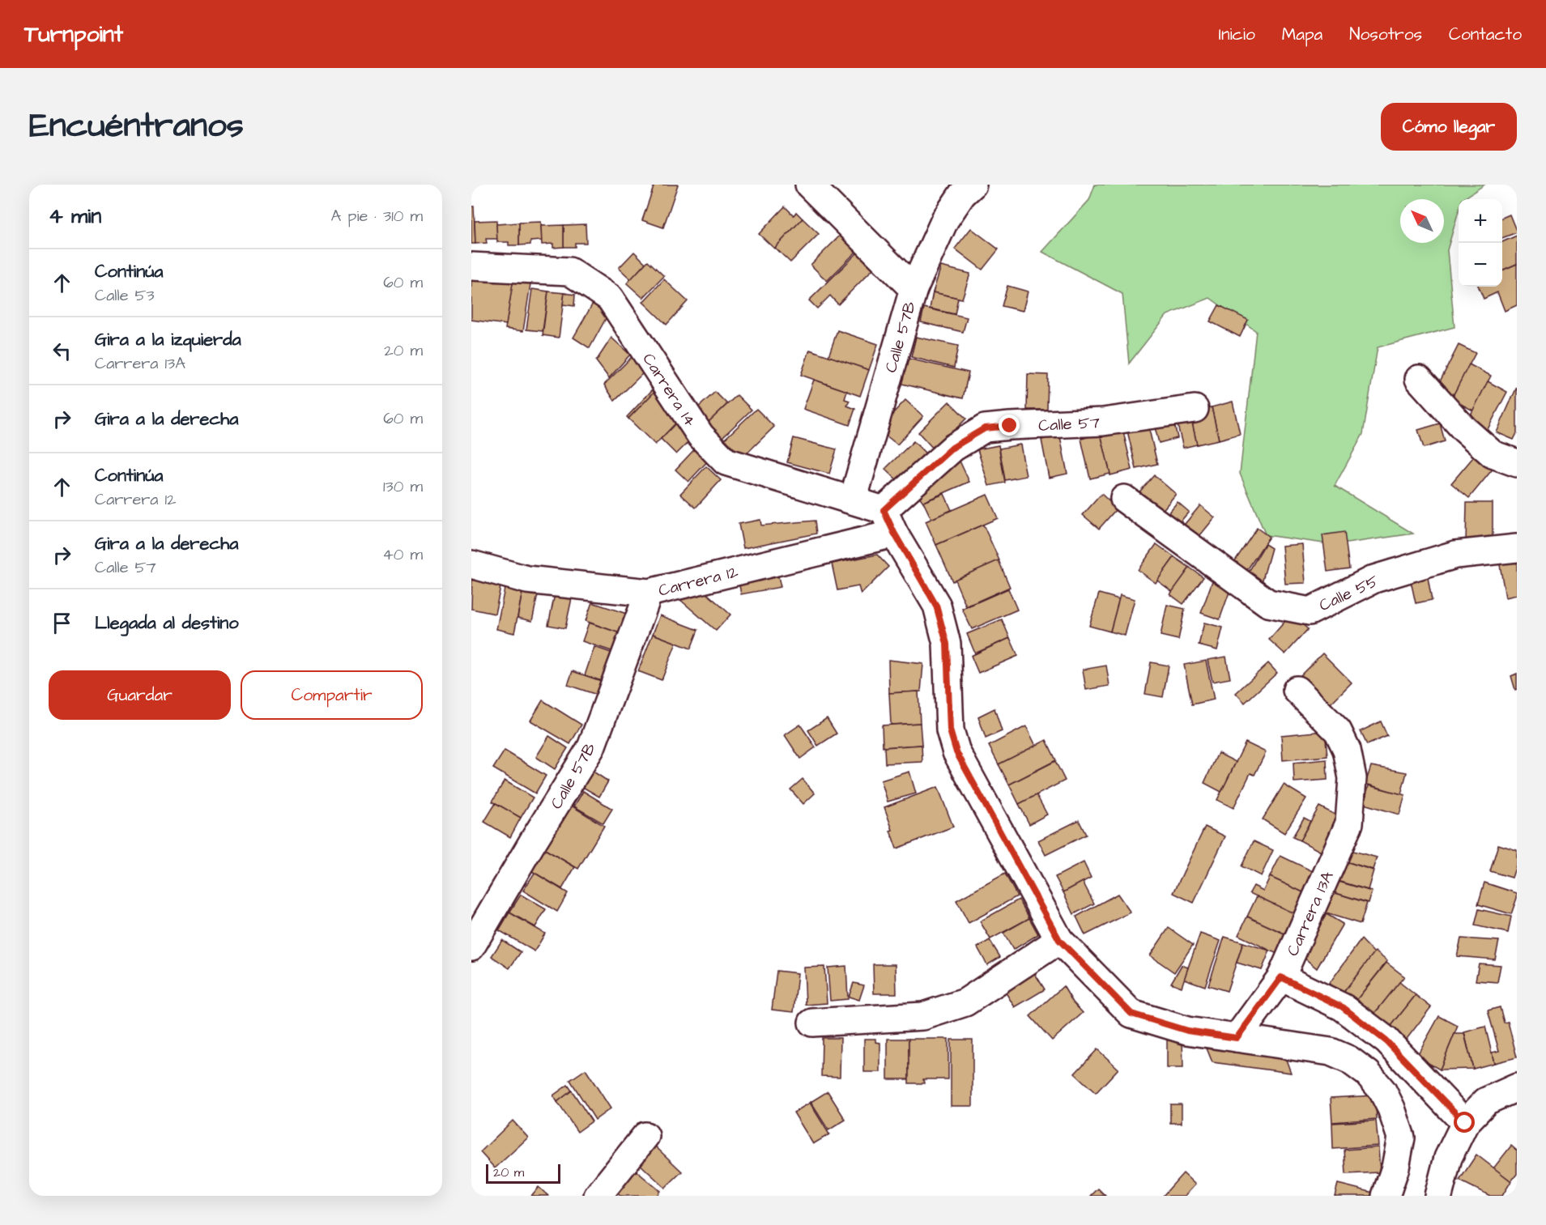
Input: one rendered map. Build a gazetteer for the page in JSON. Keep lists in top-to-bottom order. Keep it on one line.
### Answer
{"streets":{"street":["Calle 57B","Carrera 14","Calle 57","Carrera 12","Calle 55","Carrera 13A"]},"crossings":[["Calle 57B","Carrera 14"],["Calle 57B","Carrera 12"],["Carrera 14","Calle 57"],["Carrera 14","Carrera 12"],["Calle 57","Carrera 12"]],"scale_bar":"20 m","north":"top left","page":{"header":"Turnpoint","nav":["Inicio","Mapa","Nosotros","Contacto"],"title":"Encuéntranos","buttons":["Cómo llegar",["Guardar","Compartir"]],"heading":["4 min","A pie · 310 m"],"map_buttons":["+","−"],"list":[["Continúa","Calle 53","60 m"],["Gira a la izquierda","Carrera 13A","20 m"],["Gira a la derecha","60 m"],["Continúa","Carrera 12","130 m"],["Gira a la derecha","Calle 57","40 m"],"Llegada al destino"],"scale":"20 m"}}
